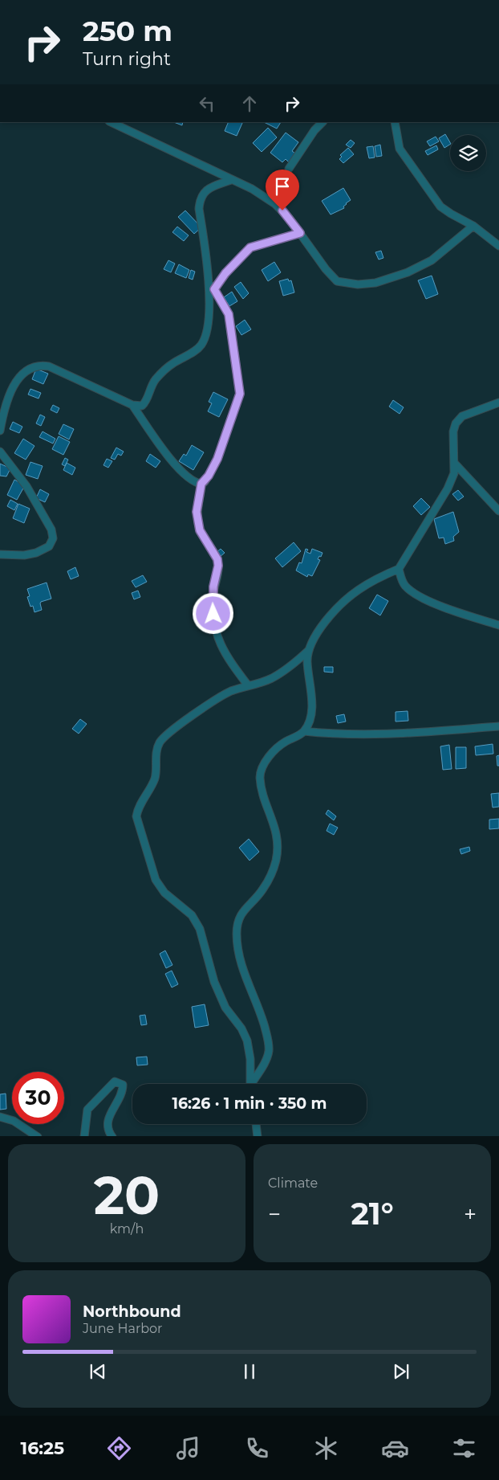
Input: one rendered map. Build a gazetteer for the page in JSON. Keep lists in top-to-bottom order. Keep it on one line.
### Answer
{"page":{"turn":["250 m","Turn right"],"limit":"30","trip":"16:26 · 1 min · 350 m","tile":[["20","km/h"],"Climate"],"heat":["−","21°","+"],"song":["Northbound","June Harbor"],"tabs":"16:25"}}
